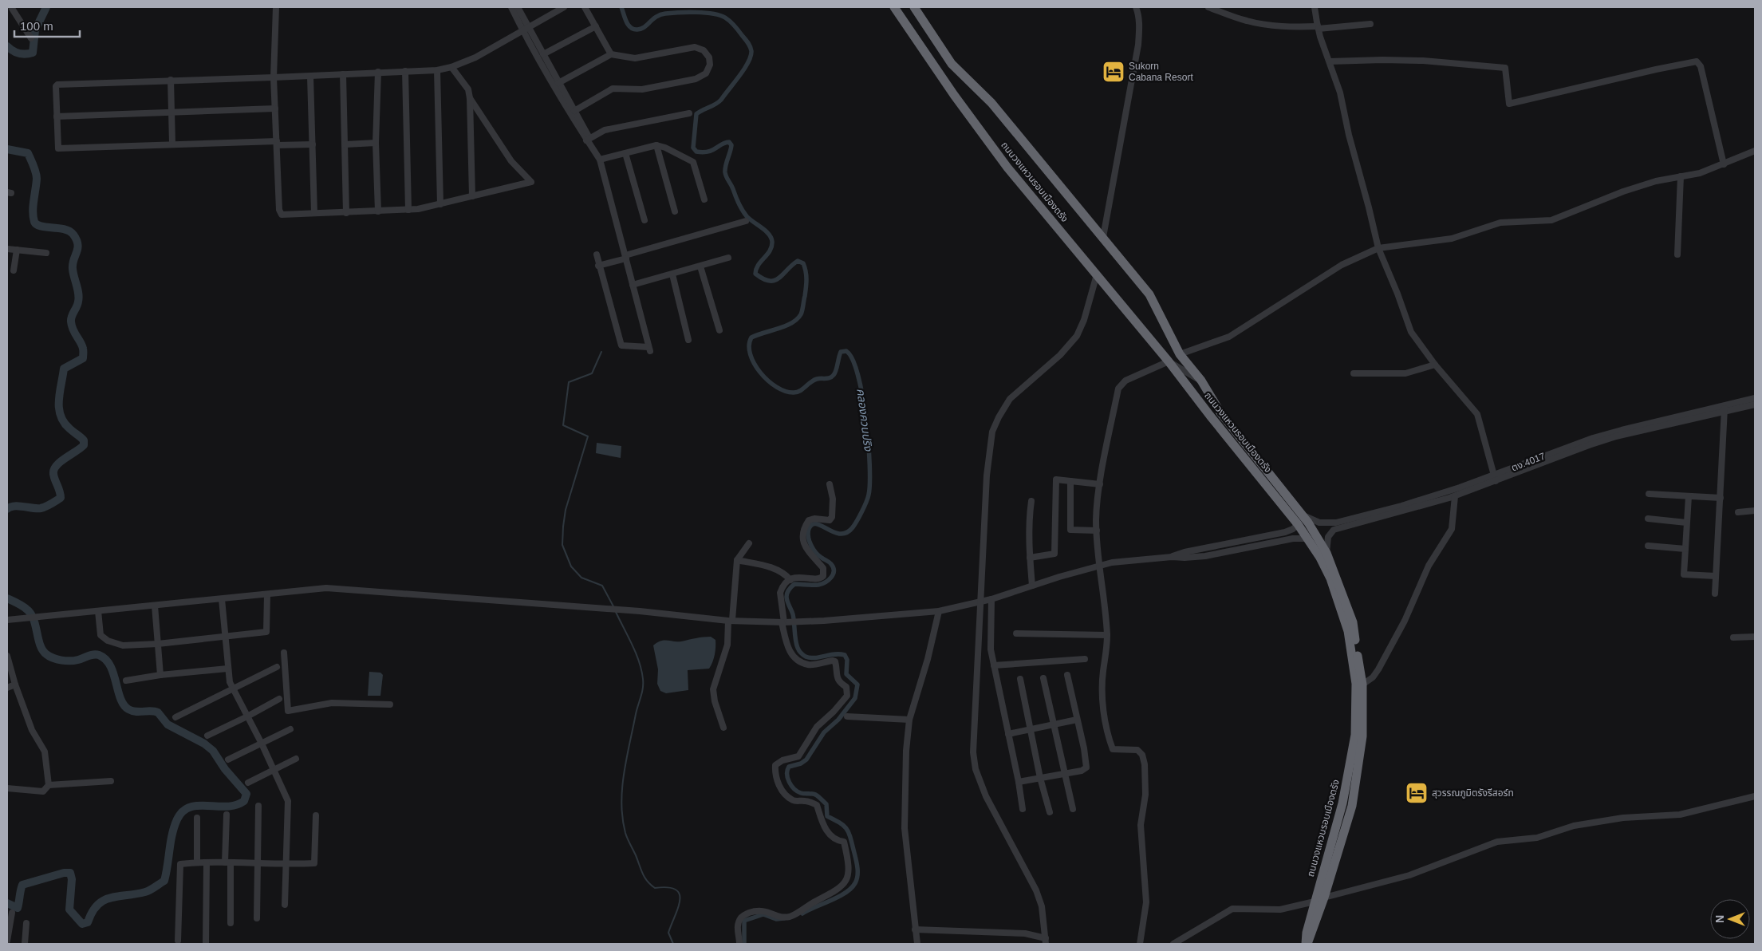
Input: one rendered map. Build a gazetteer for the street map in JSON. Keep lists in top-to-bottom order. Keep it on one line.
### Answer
{"streets":{"highway":["ถนนวงแหวนรอบเมืองตรัง"],"street":["ตง.4017"]},"crossings":[["ถนนวงแหวนรอบเมืองตรัง","ตง.4017"]],"water":["คลองควนปริง"],"places":{"hotel":["Sukorn Cabana Resort","สุวรรณภูมิตรังรีสอร์ท"]},"scale_bar":"100 m","north":"left"}
